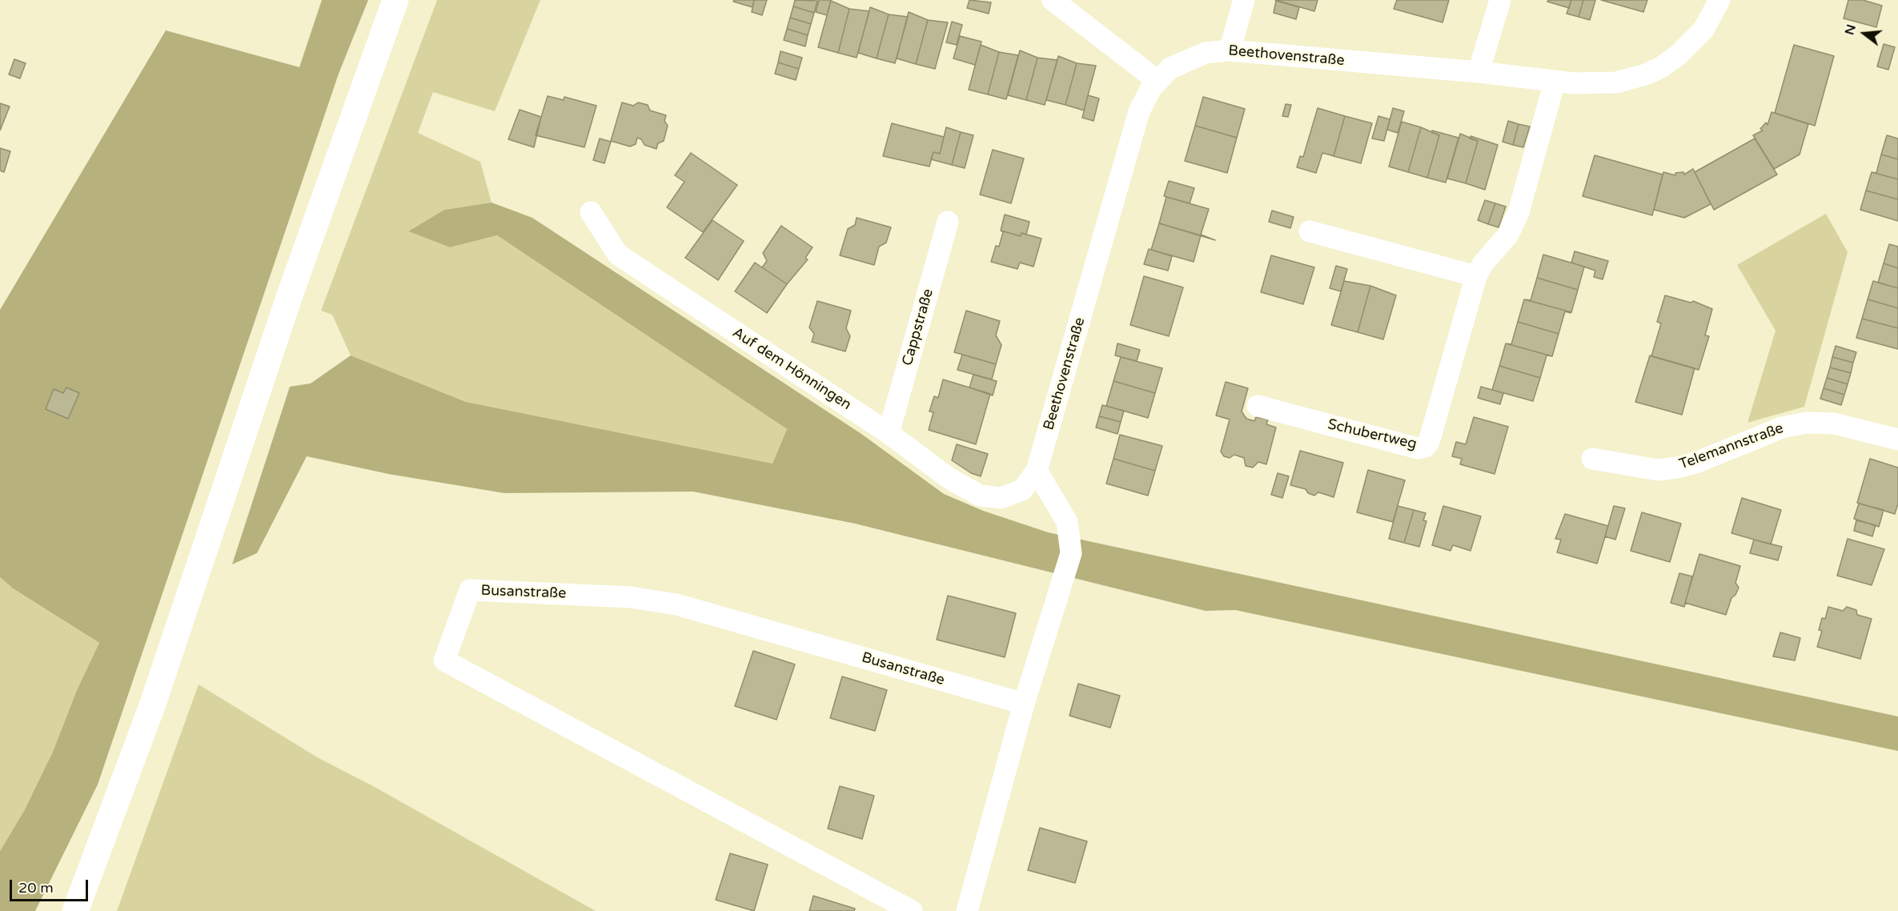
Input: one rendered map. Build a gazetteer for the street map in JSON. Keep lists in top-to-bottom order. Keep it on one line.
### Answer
{"streets":{"street":["Beethovenstraße","Cappstraße","Auf dem Hönningen","Schubertweg","Telemannstraße","Busanstraße"]},"crossings":[["Beethovenstraße","Auf dem Hönningen"],["Beethovenstraße","Schubertweg"],["Cappstraße","Auf dem Hönningen"]],"scale_bar":"20 m","north":"left"}
